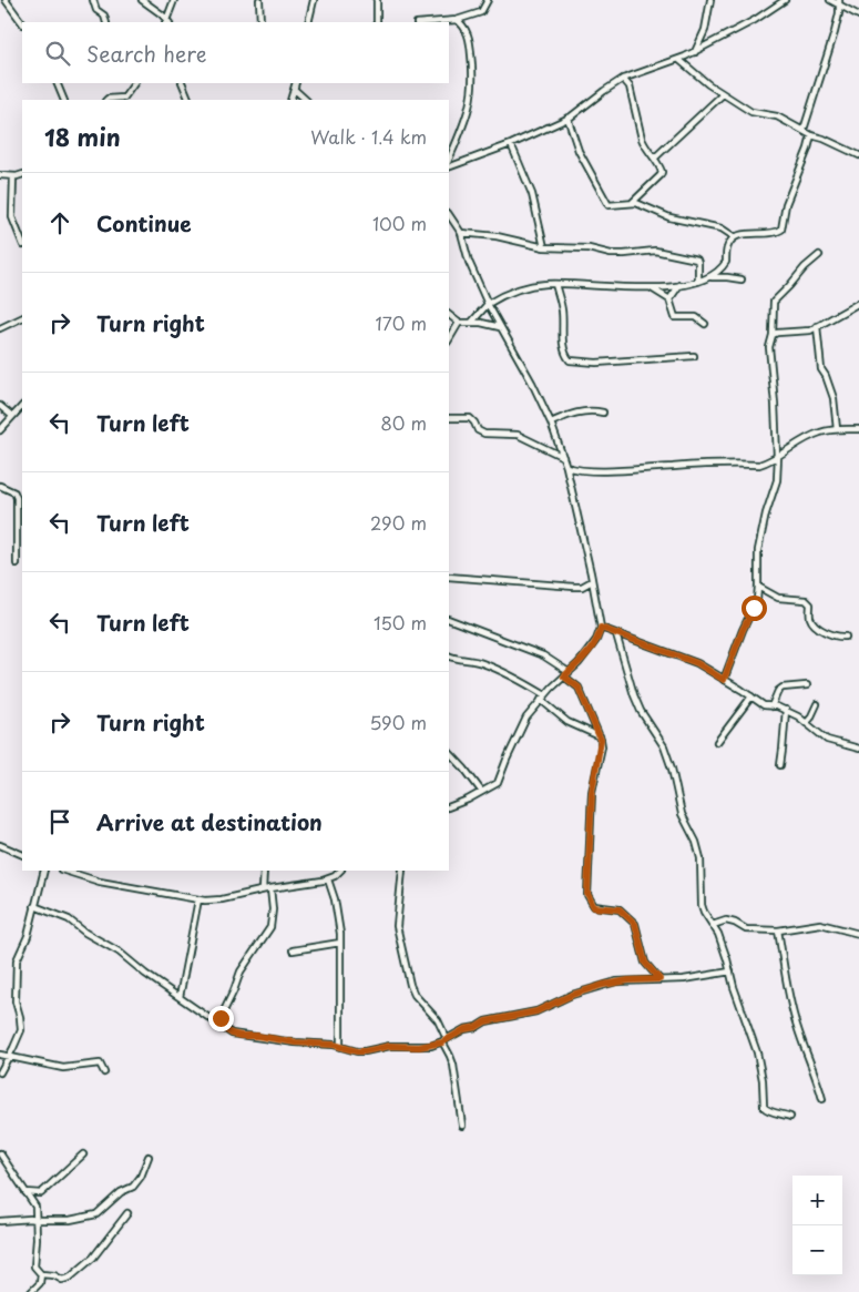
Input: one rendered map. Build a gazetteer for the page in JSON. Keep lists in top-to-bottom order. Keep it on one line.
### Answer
{"page":{"search":"Search here","heading":["18 min","Walk · 1.4 km"],"list":[["Continue","100 m"],["Turn right","170 m"],["Turn left","80 m"],["Turn left","290 m"],["Turn left","150 m"],["Turn right","590 m"],"Arrive at destination"],"map_buttons":["+","−"]}}
